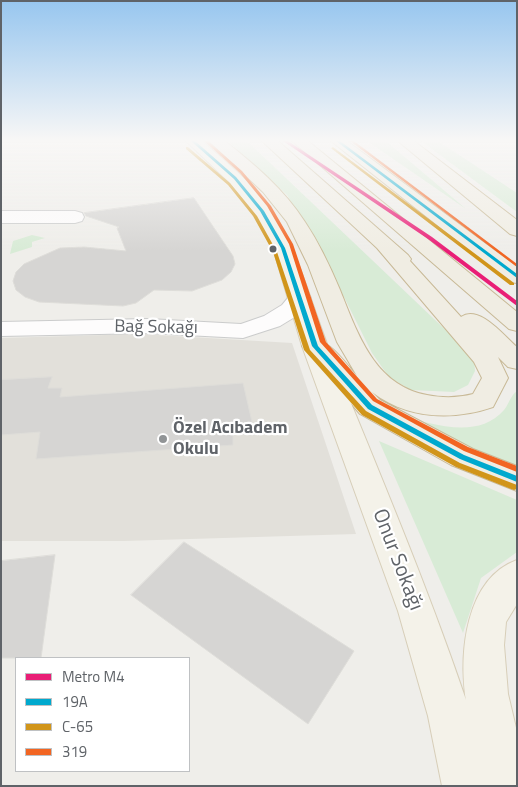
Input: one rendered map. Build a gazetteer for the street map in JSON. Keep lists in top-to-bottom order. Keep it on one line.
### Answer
{"streets":{"main road":["Onur Sokağı"],"street":["Bağ Sokağı"]},"crossings":[["Bağ Sokağı","Onur Sokağı"]],"places":["Özel Acıbadem Okulu"],"lines":["metro line M4","transit line 19A","transit line C-65","transit line 319"],"legend":["Metro M4","19A","C-65","319"]}
